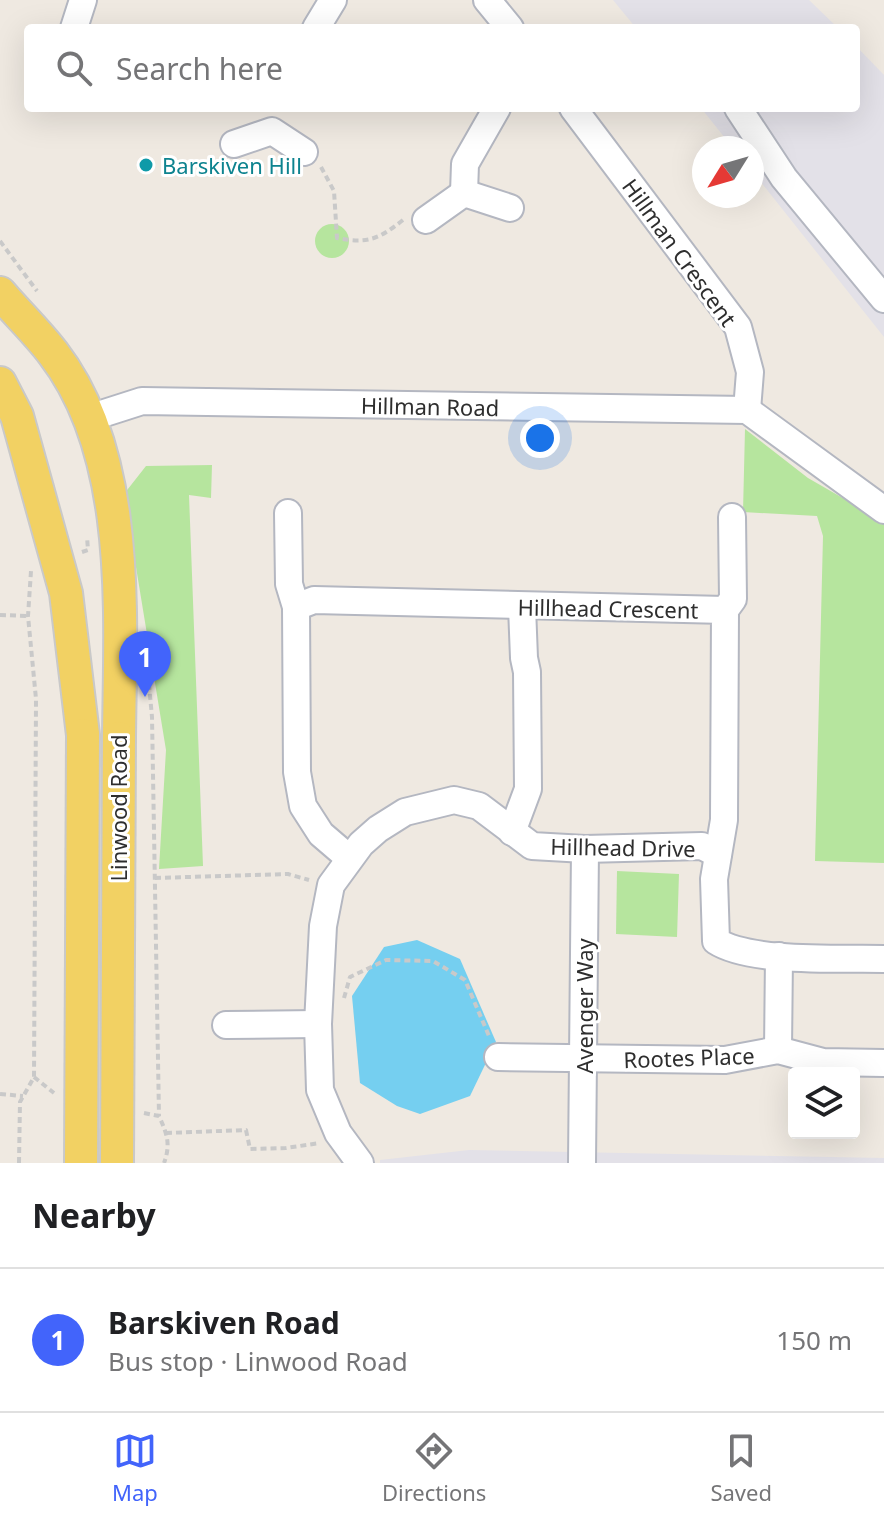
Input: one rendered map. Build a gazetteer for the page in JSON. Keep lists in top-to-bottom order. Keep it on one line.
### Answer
{"streets":{"main road":["Linwood Road"],"street":["Hillman Crescent","Hillman Road","Hillhead Crescent","Hillhead Drive","Avenger Way","Rootes Place"]},"crossings":[["Hillman Crescent","Hillman Road"],["Hillman Road","Linwood Road"],["Hillhead Crescent","Hillhead Drive"],["Hillhead Drive","Avenger Way"],["Hillhead Drive","Rootes Place"],["Avenger Way","Rootes Place"]],"places":["Barskiven Hill"],"north":"bottom left","page":{"search":"Search here","pins":"1","heading":"Nearby","list":[{"mark":"1","name":"Barskiven Road","note":"Bus stop · Linwood Road","value":"150 m"}],"nav":["Map","Directions","Saved"]}}
